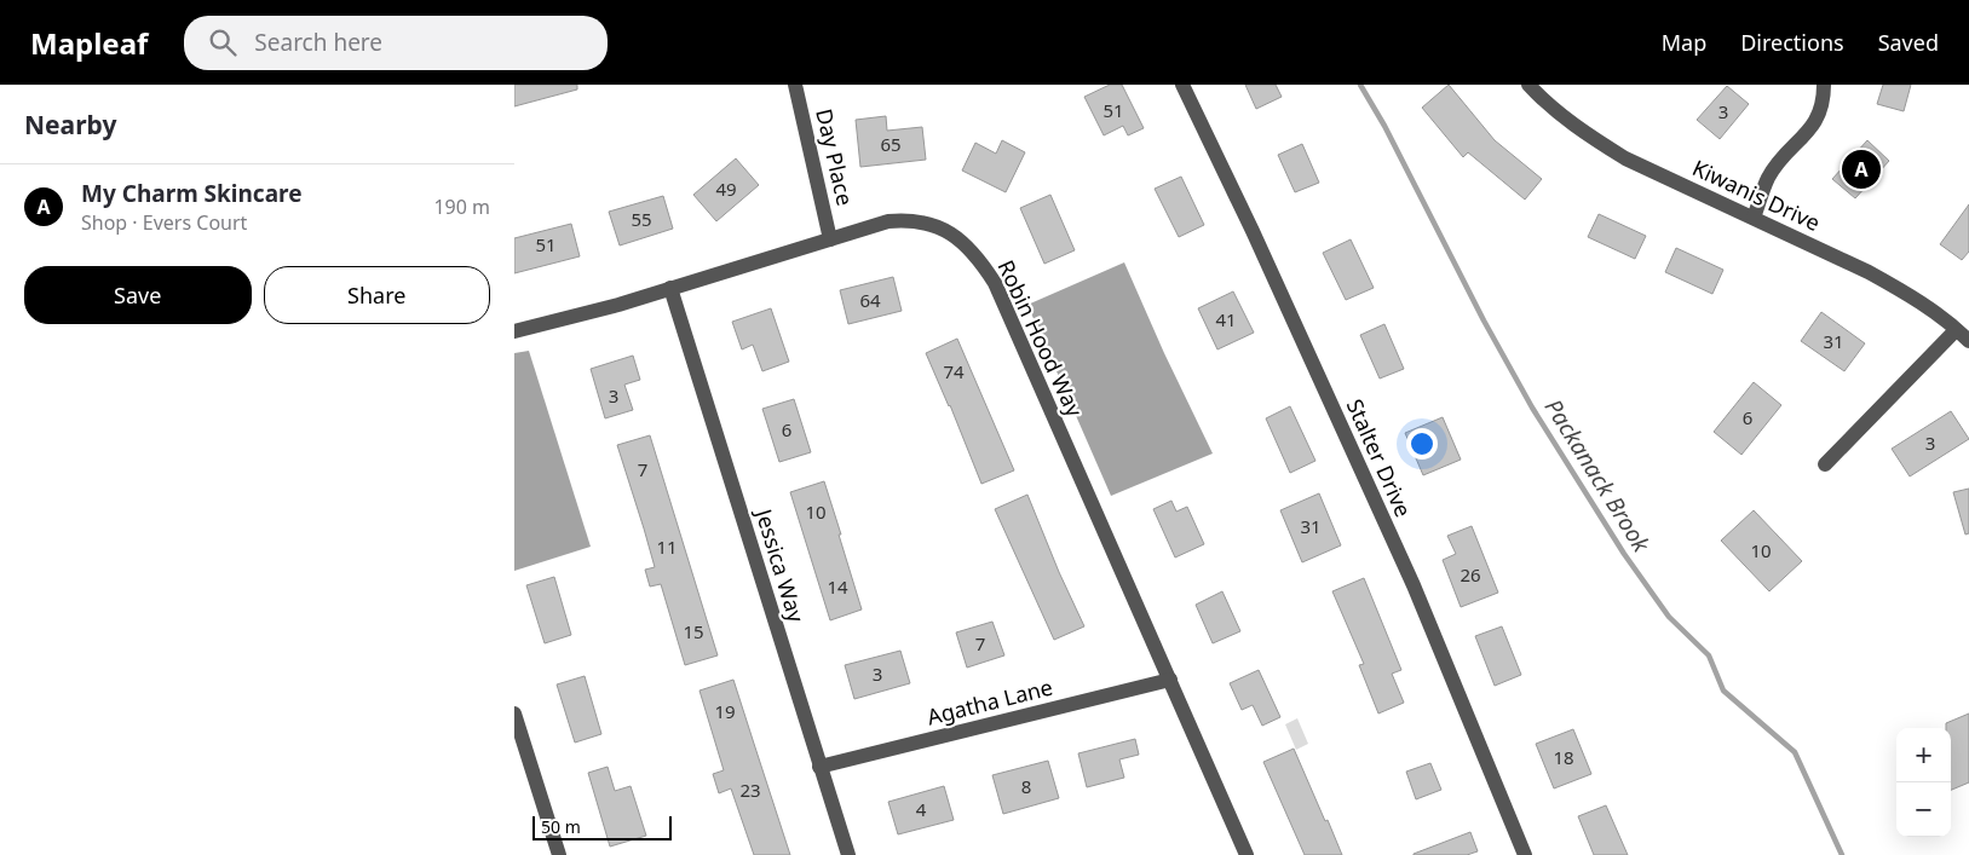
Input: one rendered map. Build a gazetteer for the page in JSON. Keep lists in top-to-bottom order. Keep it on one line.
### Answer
{"streets":{"street":["Day Place","Kiwanis Drive","Robin Hood Way","Stalter Drive","Jessica Way","Agatha Lane"]},"crossings":[["Day Place","Robin Hood Way"],["Robin Hood Way","Jessica Way"],["Robin Hood Way","Agatha Lane"],["Jessica Way","Agatha Lane"]],"water":["Packanack Brook"],"house_numbers":["51","3","65","49","55","51","64","41","31","74","3","6","6","3","7","10","31","11","10","26","14","15","7","3","19","18","8","23","4"],"scale_bar":"50 m","page":{"header":"Mapleaf","search":"Search here","nav":["Map","Directions","Saved"],"heading":"Nearby","pins":"A","list":[{"mark":"A","name":"My Charm Skincare","note":"Shop · Evers Court","value":"190 m"}],"buttons":["Save","Share"],"map_buttons":["+","−"],"scale":"50 m"}}
